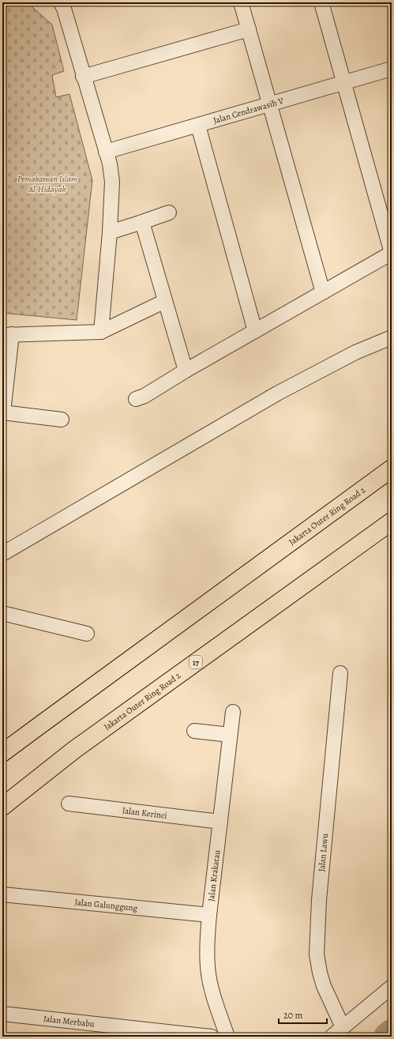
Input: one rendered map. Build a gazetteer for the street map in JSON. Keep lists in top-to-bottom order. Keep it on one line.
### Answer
{"streets":{"highway":["Jakarta Outer Ring Road 2","17"],"street":["Jalan Cendrawasih V","Jalan Kerinci","Jalan Lawu","Jalan Krakatau","Jalan Galunggung","Jalan Merbabu"]},"crossings":[["Jalan Kerinci","Jalan Krakatau"],["Jalan Krakatau","Jalan Galunggung"]],"parks":["Pemakaman Islam Al-Hidayah"],"scale_bar":"20 m"}
